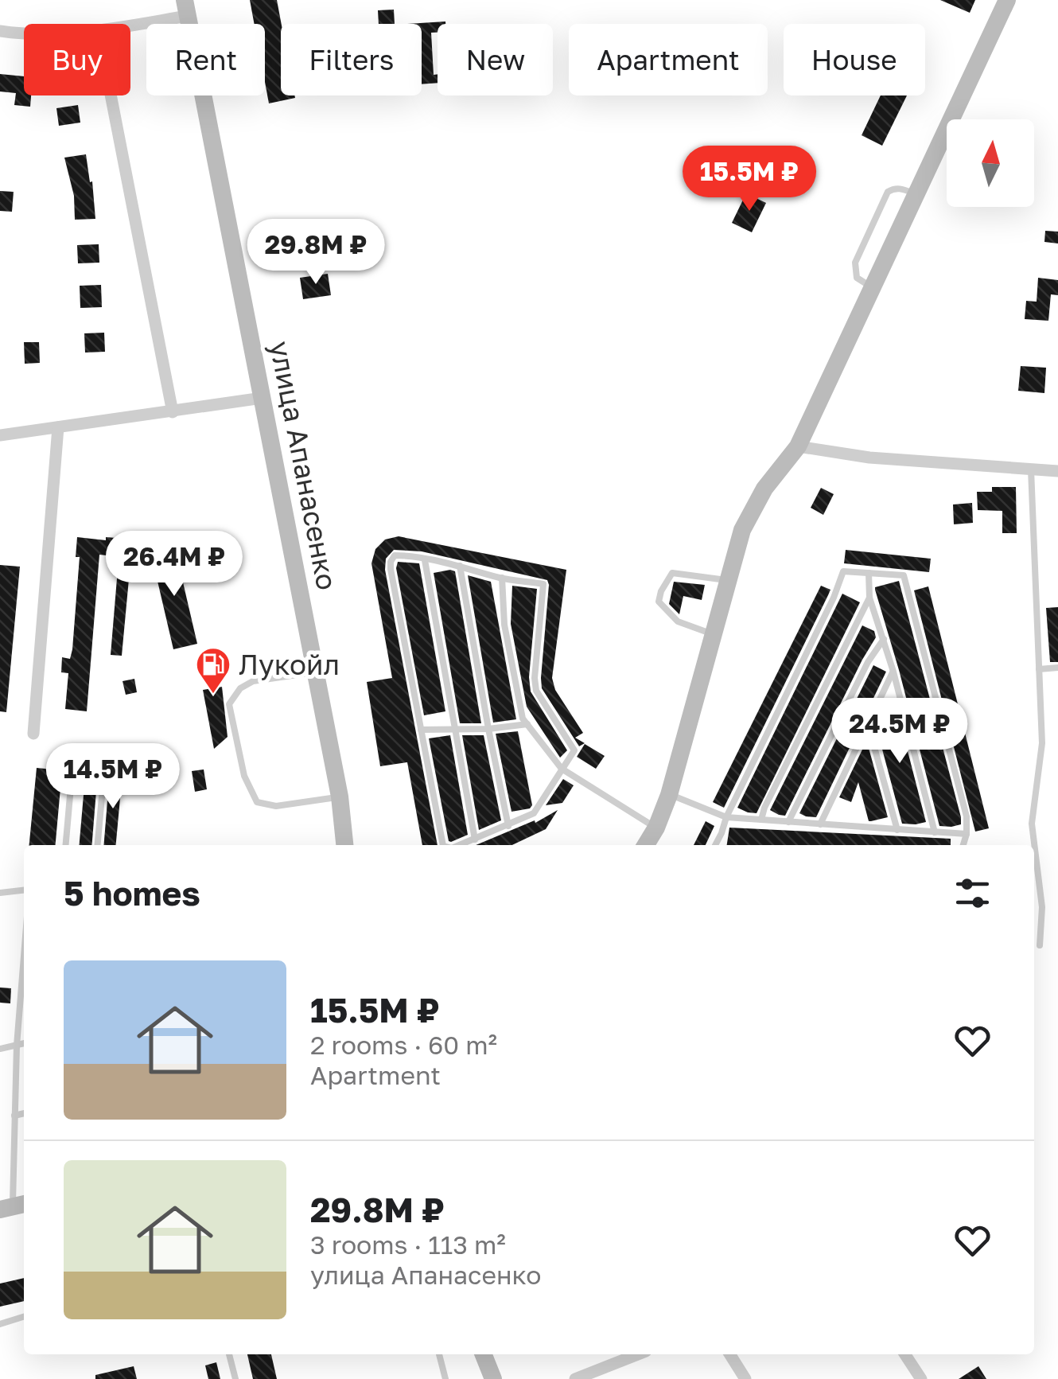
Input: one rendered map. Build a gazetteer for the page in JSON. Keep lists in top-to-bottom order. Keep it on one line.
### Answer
{"streets":{"main road":["улица Апанасенко"]},"places":{"fuel station":["Лукойл"]},"north":"top","page":{"chip":["Buy","Rent","Filters","New","Apartment","House"],"price":["15.5M ₽","29.8M ₽","26.4M ₽","24.5M ₽","14.5M ₽"],"heading":"5 homes","list":[{"name":"15.5M ₽","note":"2 rooms · 60 m² · Apartment"},{"name":"29.8M ₽","note":"3 rooms · 113 m² · улица Апанасенко"}]}}
